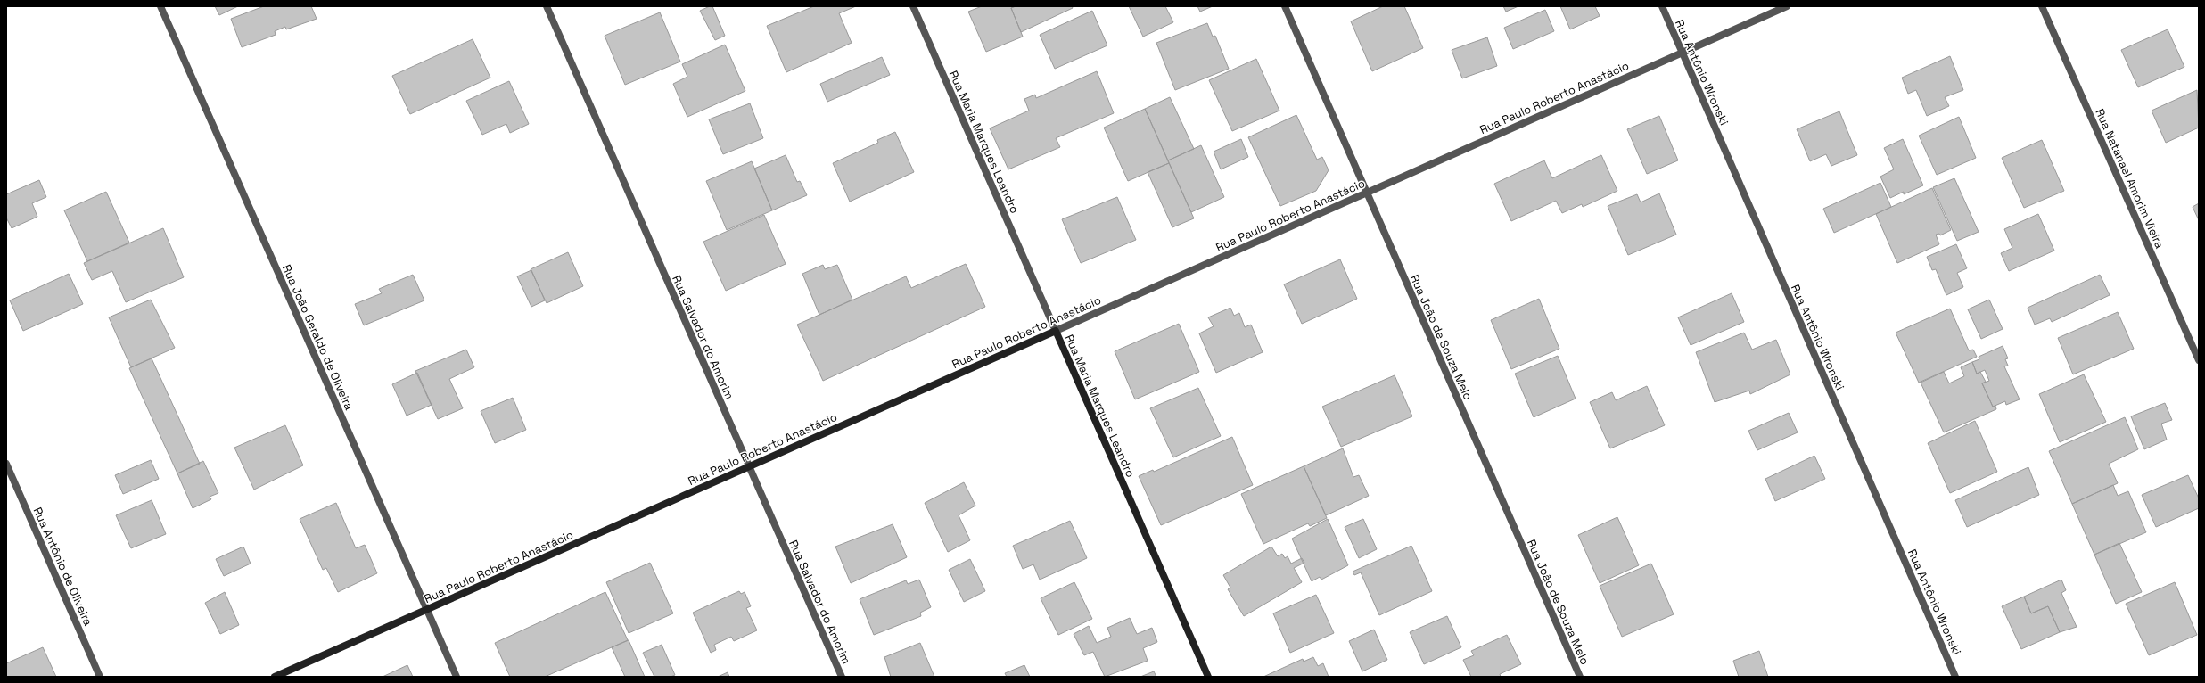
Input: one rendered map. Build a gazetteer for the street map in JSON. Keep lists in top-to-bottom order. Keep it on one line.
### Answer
{"streets":{"street":["Rua Antônio Wronski","Rua Paulo Roberto Anastácio","Rua Maria Marques Leandro","Rua Natanael Amorim Vieira","Rua João Geraldo de Oliveira","Rua Salvador do Amorim","Rua João de Souza Melo","Rua Antônio de Oliveira"]},"crossings":[["Rua Antônio Wronski","Rua Paulo Roberto Anastácio"],["Rua Paulo Roberto Anastácio","Rua Maria Marques Leandro"],["Rua Paulo Roberto Anastácio","Rua João Geraldo de Oliveira"],["Rua Paulo Roberto Anastácio","Rua Salvador do Amorim"],["Rua Paulo Roberto Anastácio","Rua João de Souza Melo"]]}
